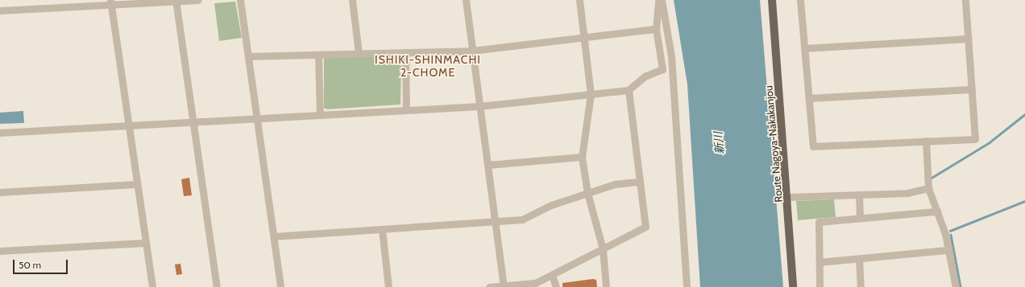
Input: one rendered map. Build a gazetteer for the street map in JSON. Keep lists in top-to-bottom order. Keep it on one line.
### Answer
{"streets":{"main road":["Route Nagoya-Nakakanjou"]},"districts":["ISHIKI-SHINMACHI 2-CHOME"],"water":["新川"],"scale_bar":"50 m"}
